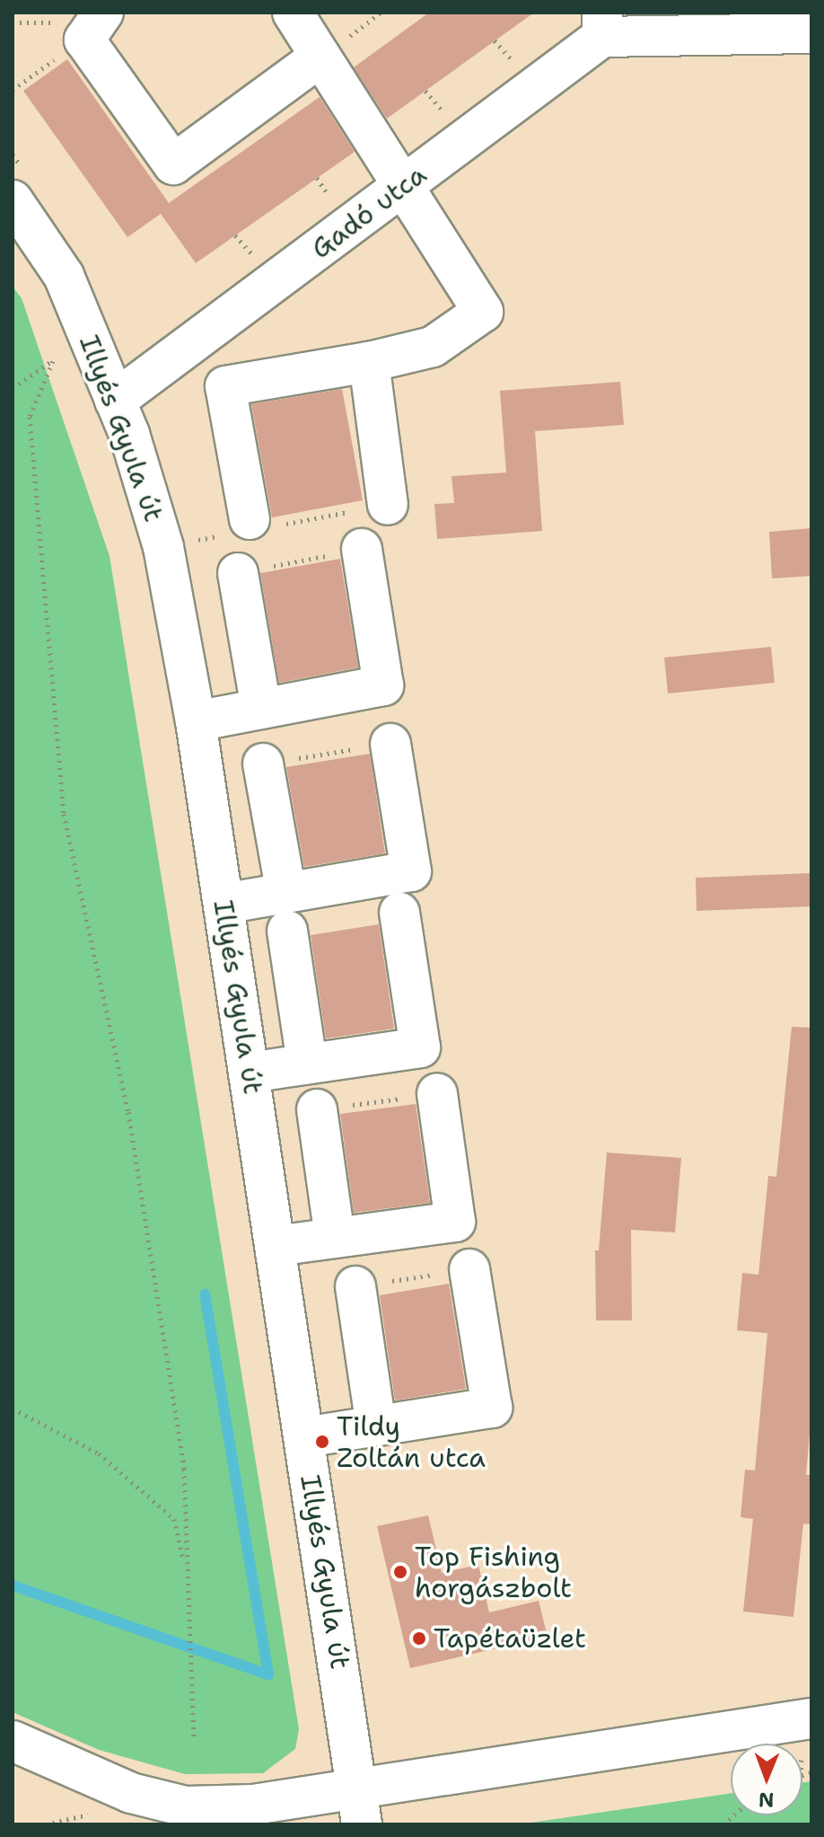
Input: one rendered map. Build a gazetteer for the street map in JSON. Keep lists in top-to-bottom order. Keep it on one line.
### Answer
{"streets":{"street":["Gadó utca","Illyés Gyula út"]},"crossings":[["Gadó utca","Illyés Gyula út"]],"places":["Tildy Zoltán utca","Top Fishing horgászbolt","Tapétaüzlet"],"north":"bottom"}
